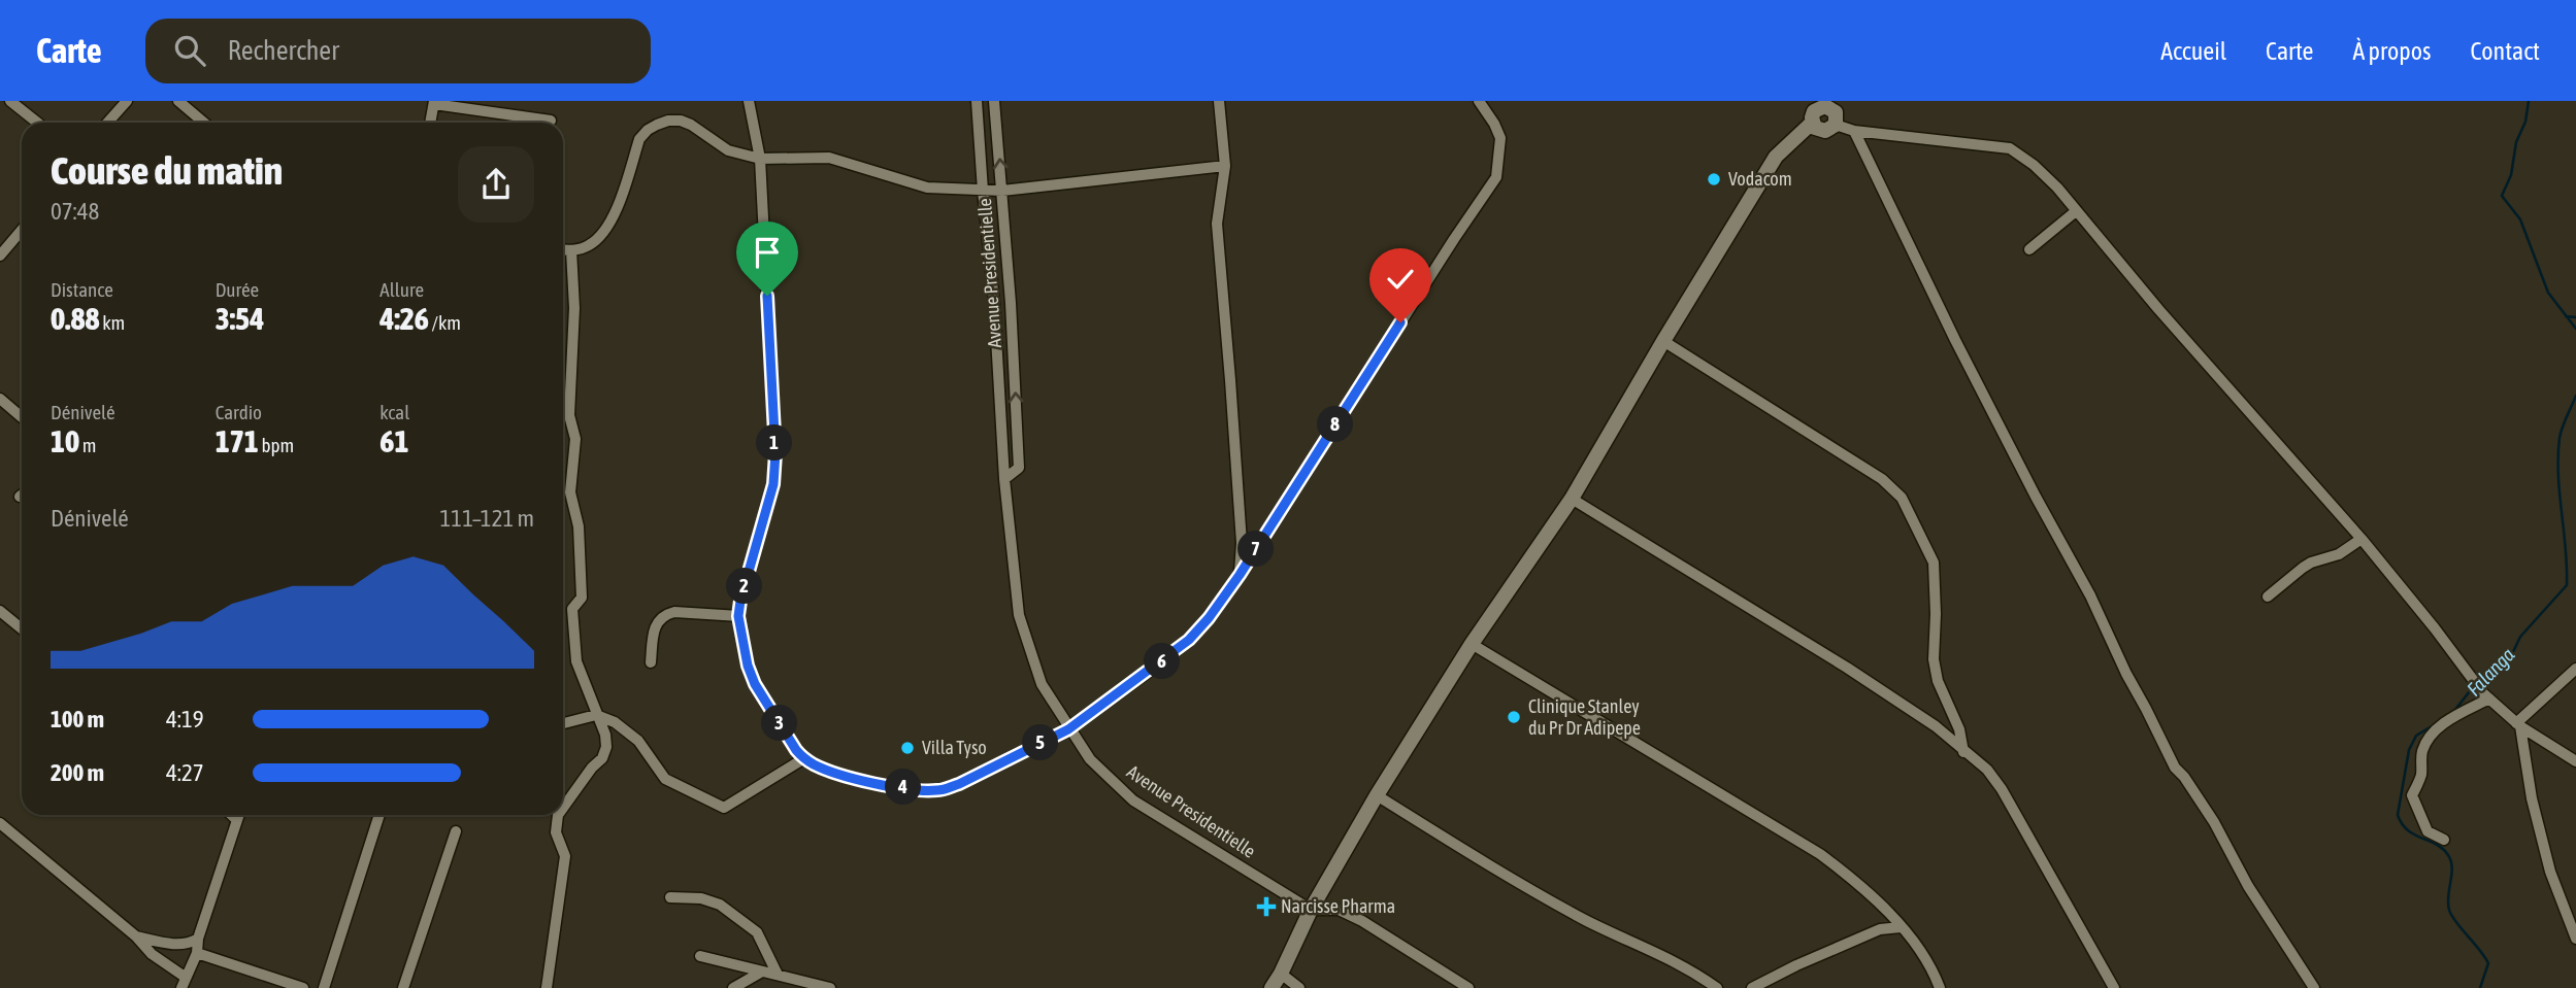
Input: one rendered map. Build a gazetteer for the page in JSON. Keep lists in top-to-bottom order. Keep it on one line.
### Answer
{"streets":{"street":["Avenue Presidentielle"]},"water":["Falanga"],"places":{"other":["Vodacom","Clinique Stanley du Pr Dr Adipepe","Villa Tyso"],"health":["Narcisse Pharma"]},"page":{"header":"Carte","search":"Rechercher","nav":["Accueil","Carte","À propos","Contact"],"heading":["Course du matin","07:48"],"stats":[["Distance","0.88 km"],["Durée","3:54"],["Allure","4:26 /km"],["Dénivelé","10 m"],["Cardio","171 bpm"],["kcal","61"]],"pins":["8","1","7","2","6","3","5","4"],"chart":["Dénivelé","111–121 m"],"list":[{"name":"100 m","note":"4:19"},{"name":"200 m","note":"4:27"}]}}
